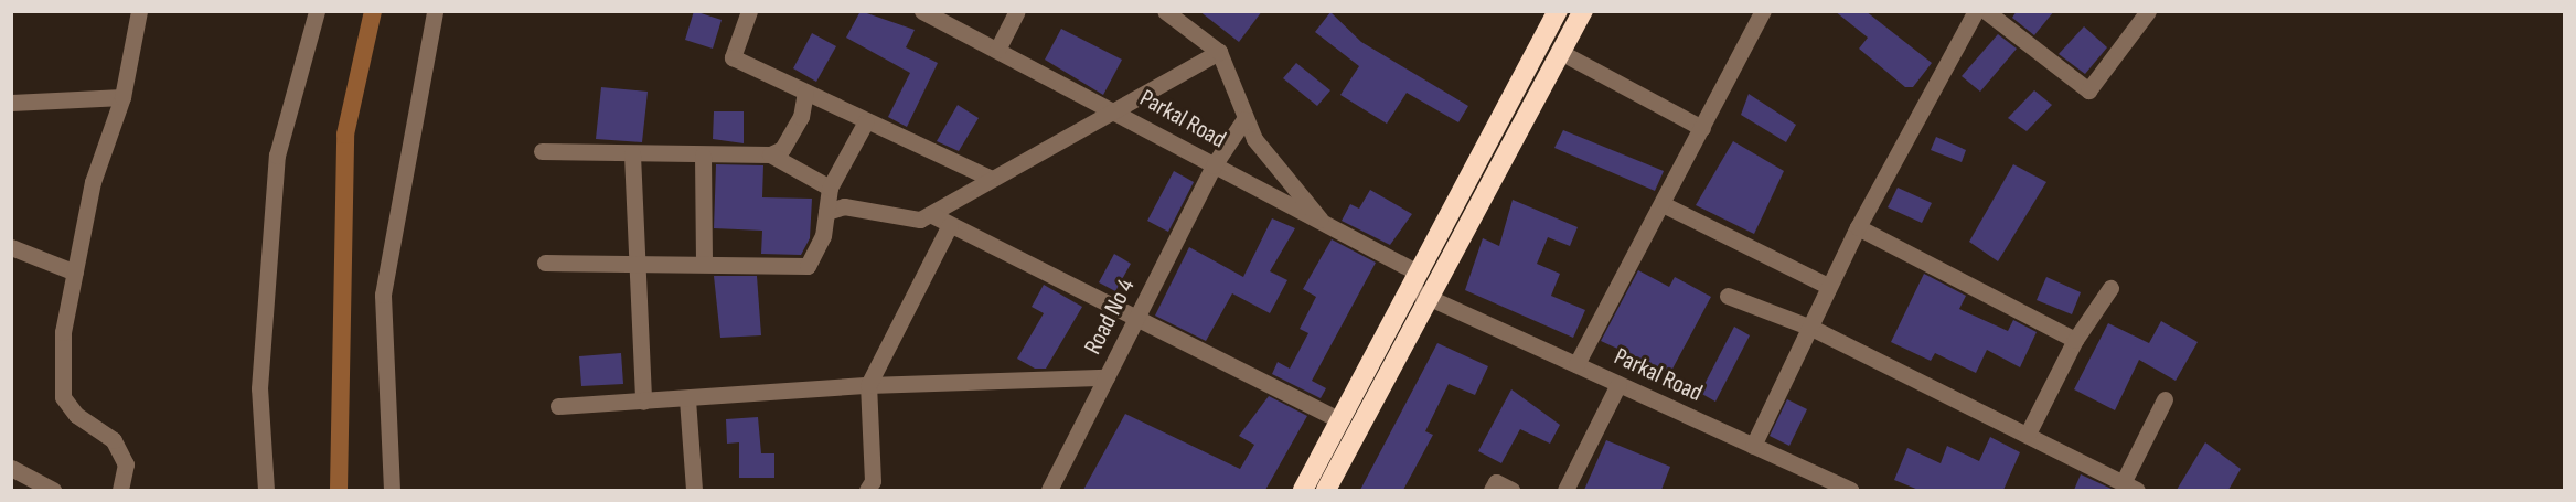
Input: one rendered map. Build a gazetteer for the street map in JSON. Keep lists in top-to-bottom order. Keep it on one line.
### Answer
{"streets":{"street":["Parkal Road","Road No 4"]},"crossings":[["Parkal Road","Road No 4"]]}
